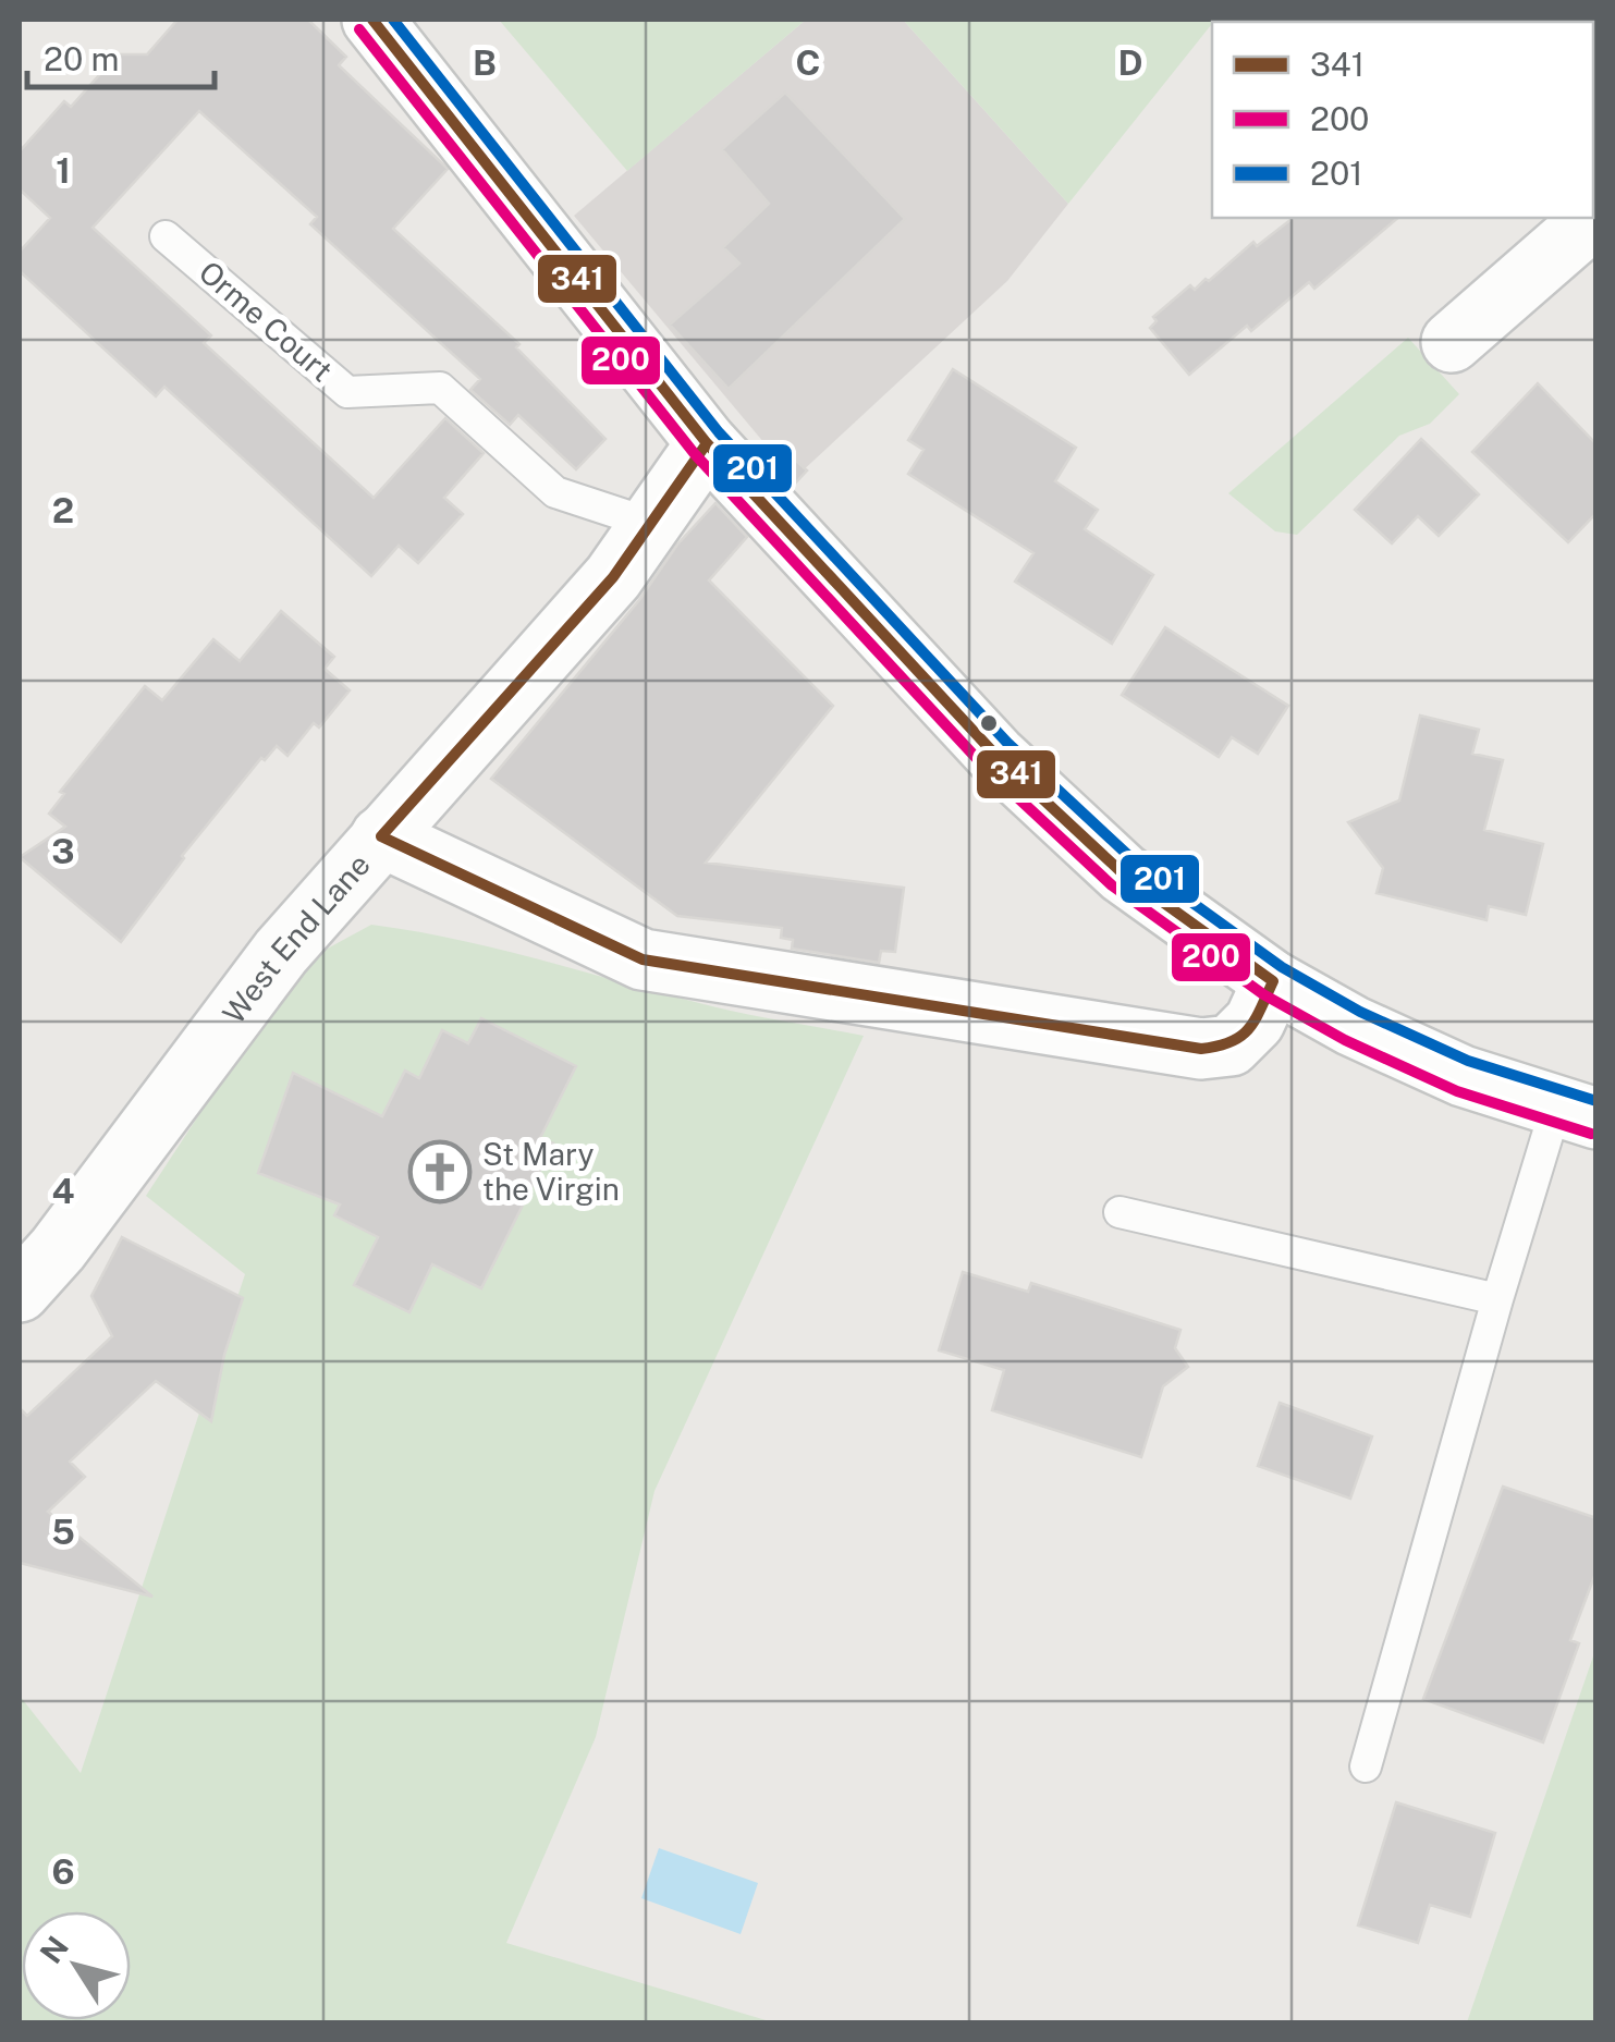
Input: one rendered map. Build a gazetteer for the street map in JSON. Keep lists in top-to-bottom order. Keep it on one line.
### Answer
{"streets":{"street":["West End Lane"],"lane":["Orme Court"]},"crossings":[["Orme Court","West End Lane"]],"places":{"church":["St Mary the Virgin"]},"lines":["transit line 341","transit line 201","transit line 200"],"legend":["341","200","201"],"scale_bar":"20 m","north":"top left","grid":{"columns":["B","C","D"],"rows":["1","2","3","4","5","6"]}}
